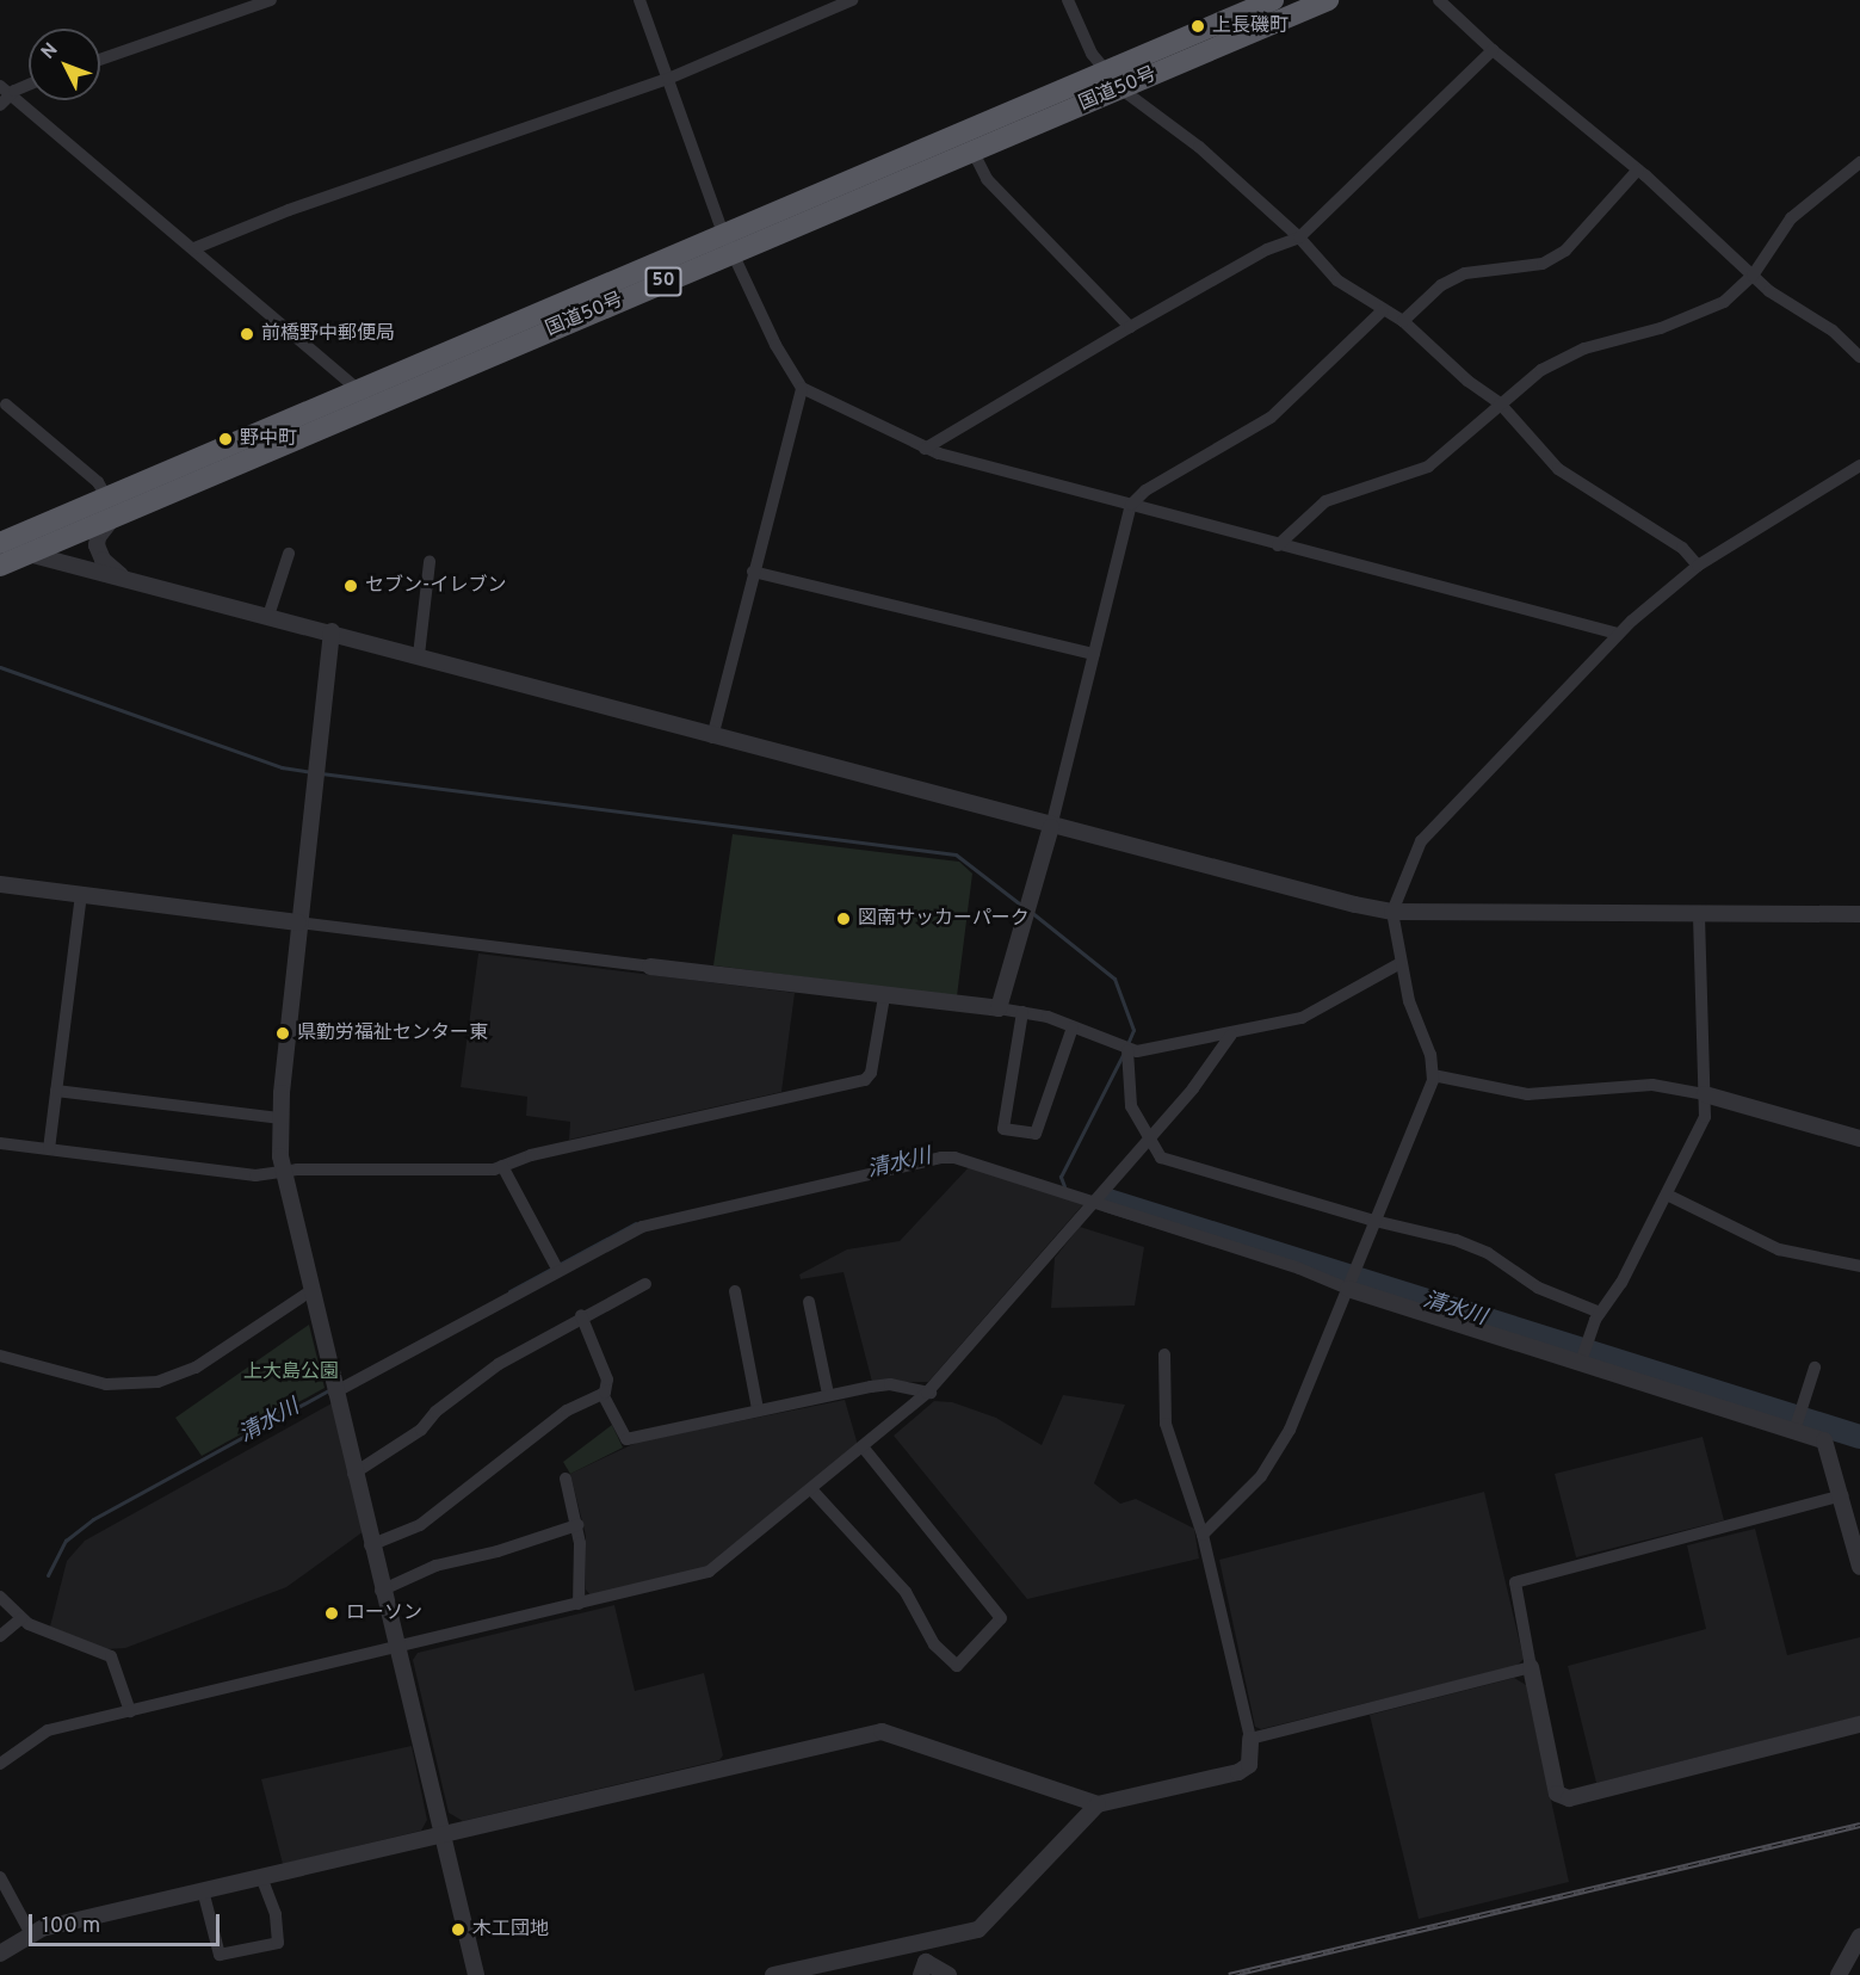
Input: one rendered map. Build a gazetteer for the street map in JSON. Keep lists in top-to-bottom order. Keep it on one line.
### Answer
{"streets":{"highway":["国道50号","50"]},"water":["清水川"],"parks":["上大島公園"],"places":["上長磯町","前橋野中郵便局","野中町","セブン-イレブン","図南サッカーパーク","県勤労福祉センター東","ローソン","木工団地"],"scale_bar":"100 m","north":"top left"}
